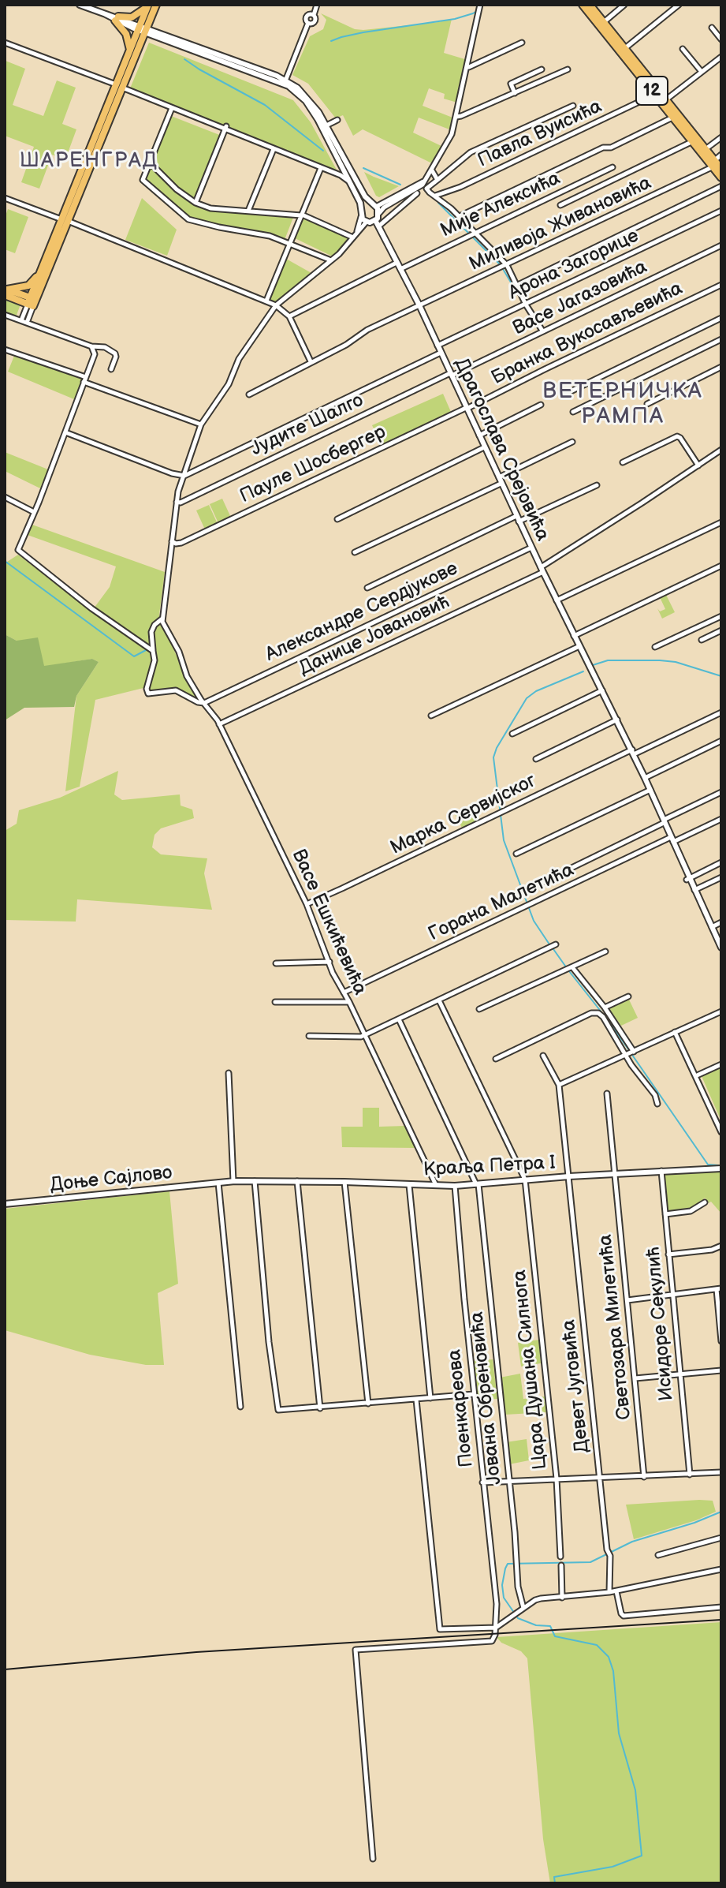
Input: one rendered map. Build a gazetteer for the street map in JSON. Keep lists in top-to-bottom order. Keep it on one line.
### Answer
{"streets":{"main road":["12"],"street":["Павла Вуисића","Мије Алексића","Миливоја Живановића","Арона Загорице","Васе Јагазовића","Бранка Вукосављевића","Јудите Шалго","Драгослава Срејовића","Пауле Шосбергер","Александре Сердјукове","Данице Јовановић","Марка Сервијског","Горана Малетића","Васе Ешкићевића","Краља Петра I","Доње Сајлово","Исидоре Секулић","Светозара Милетића","Цара Душана Силнога","Девет Југовића","Јована Обреновића","Поенкареова"]},"crossings":[["12","Павла Вуисића"],["12","Миливоја Живановића"],["Мије Алексића","Драгослава Срејовића"],["Миливоја Живановића","Драгослава Срејовића"],["Арона Загорице","Драгослава Срејовића"],["Васе Јагазовића","Јудите Шалго"],["Васе Јагазовића","Драгослава Срејовића"],["Бранка Вукосављевића","Драгослава Срејовића"],["Бранка Вукосављевића","Пауле Шосбергер"],["Јудите Шалго","Драгослава Срејовића"],["Драгослава Срејовића","Пауле Шосбергер"],["Драгослава Срејовића","Александре Сердјукове"],["Драгослава Срејовића","Данице Јовановић"],["Драгослава Срејовића","Марка Сервијског"],["Драгослава Срејовића","Горана Малетића"],["Александре Сердјукове","Васе Ешкићевића"],["Данице Јовановић","Васе Ешкићевића"],["Марка Сервијског","Васе Ешкићевића"],["Горана Малетића","Васе Ешкићевића"],["Васе Ешкићевића","Краља Петра I"],["Краља Петра I","Доње Сајлово"],["Краља Петра I","Исидоре Секулић"],["Краља Петра I","Светозара Милетића"],["Краља Петра I","Цара Душана Силнога"],["Краља Петра I","Девет Југовића"],["Краља Петра I","Јована Обреновића"],["Краља Петра I","Поенкареова"]],"districts":["ШАРЕНГРАД","ВЕТЕРНИЧКА РАМПА"]}
